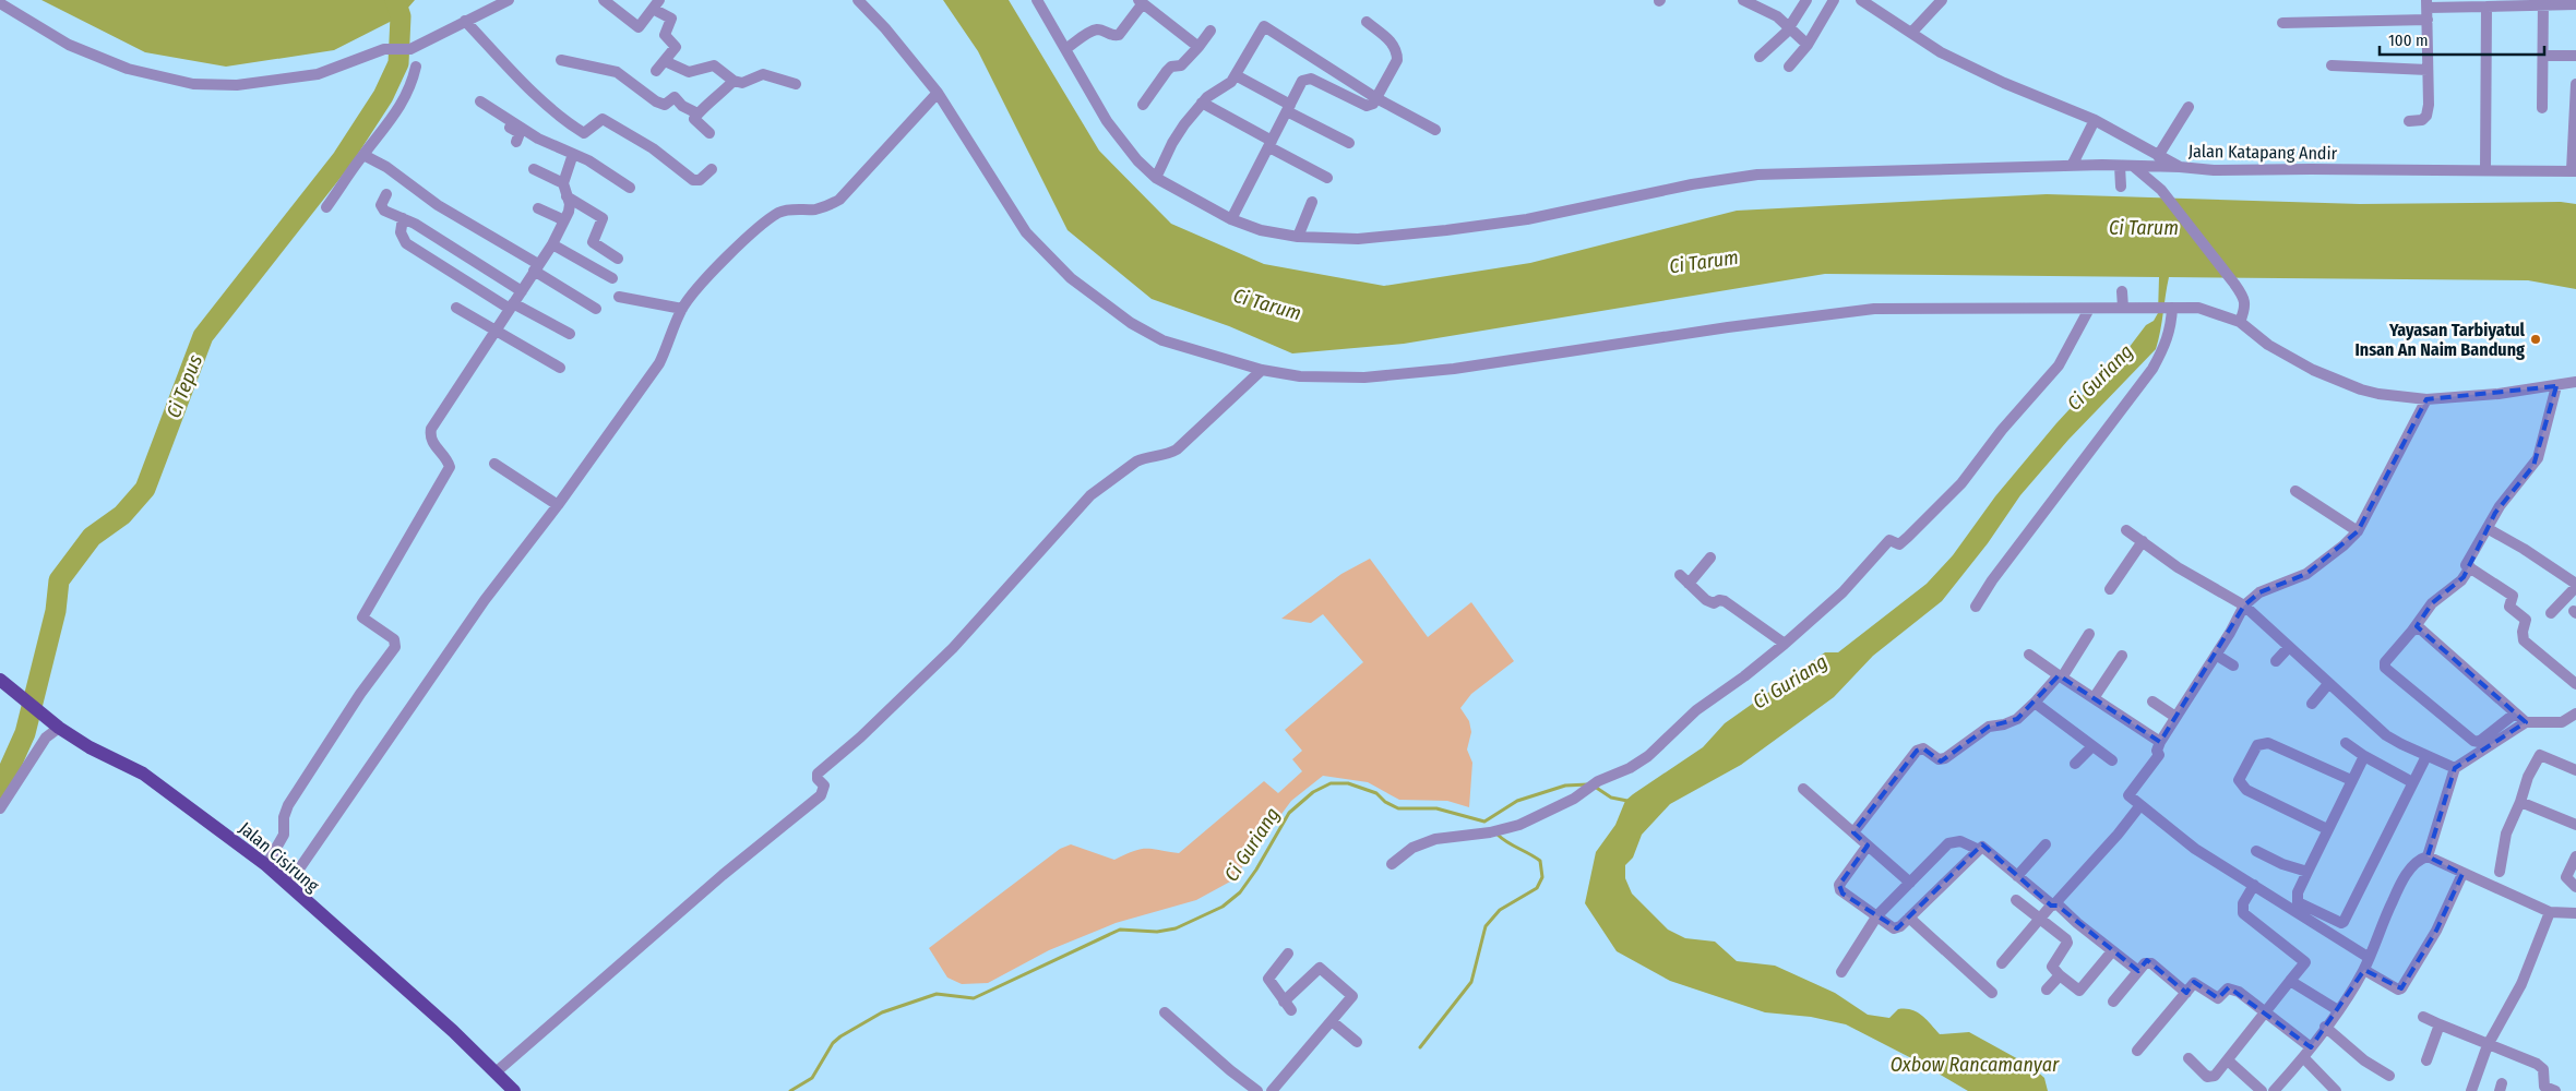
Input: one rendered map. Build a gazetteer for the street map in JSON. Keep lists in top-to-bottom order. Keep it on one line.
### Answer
{"streets":{"main road":["Jalan Cisirung"],"street":["Jalan Katapang Andir"]},"water":["Ci Tarum","Ci Guriang","Ci Tepus","Oxbow Rancamanyar"],"places":["Yayasan Tarbiyatul Insan An Naim Bandung"],"scale_bar":"100 m"}
